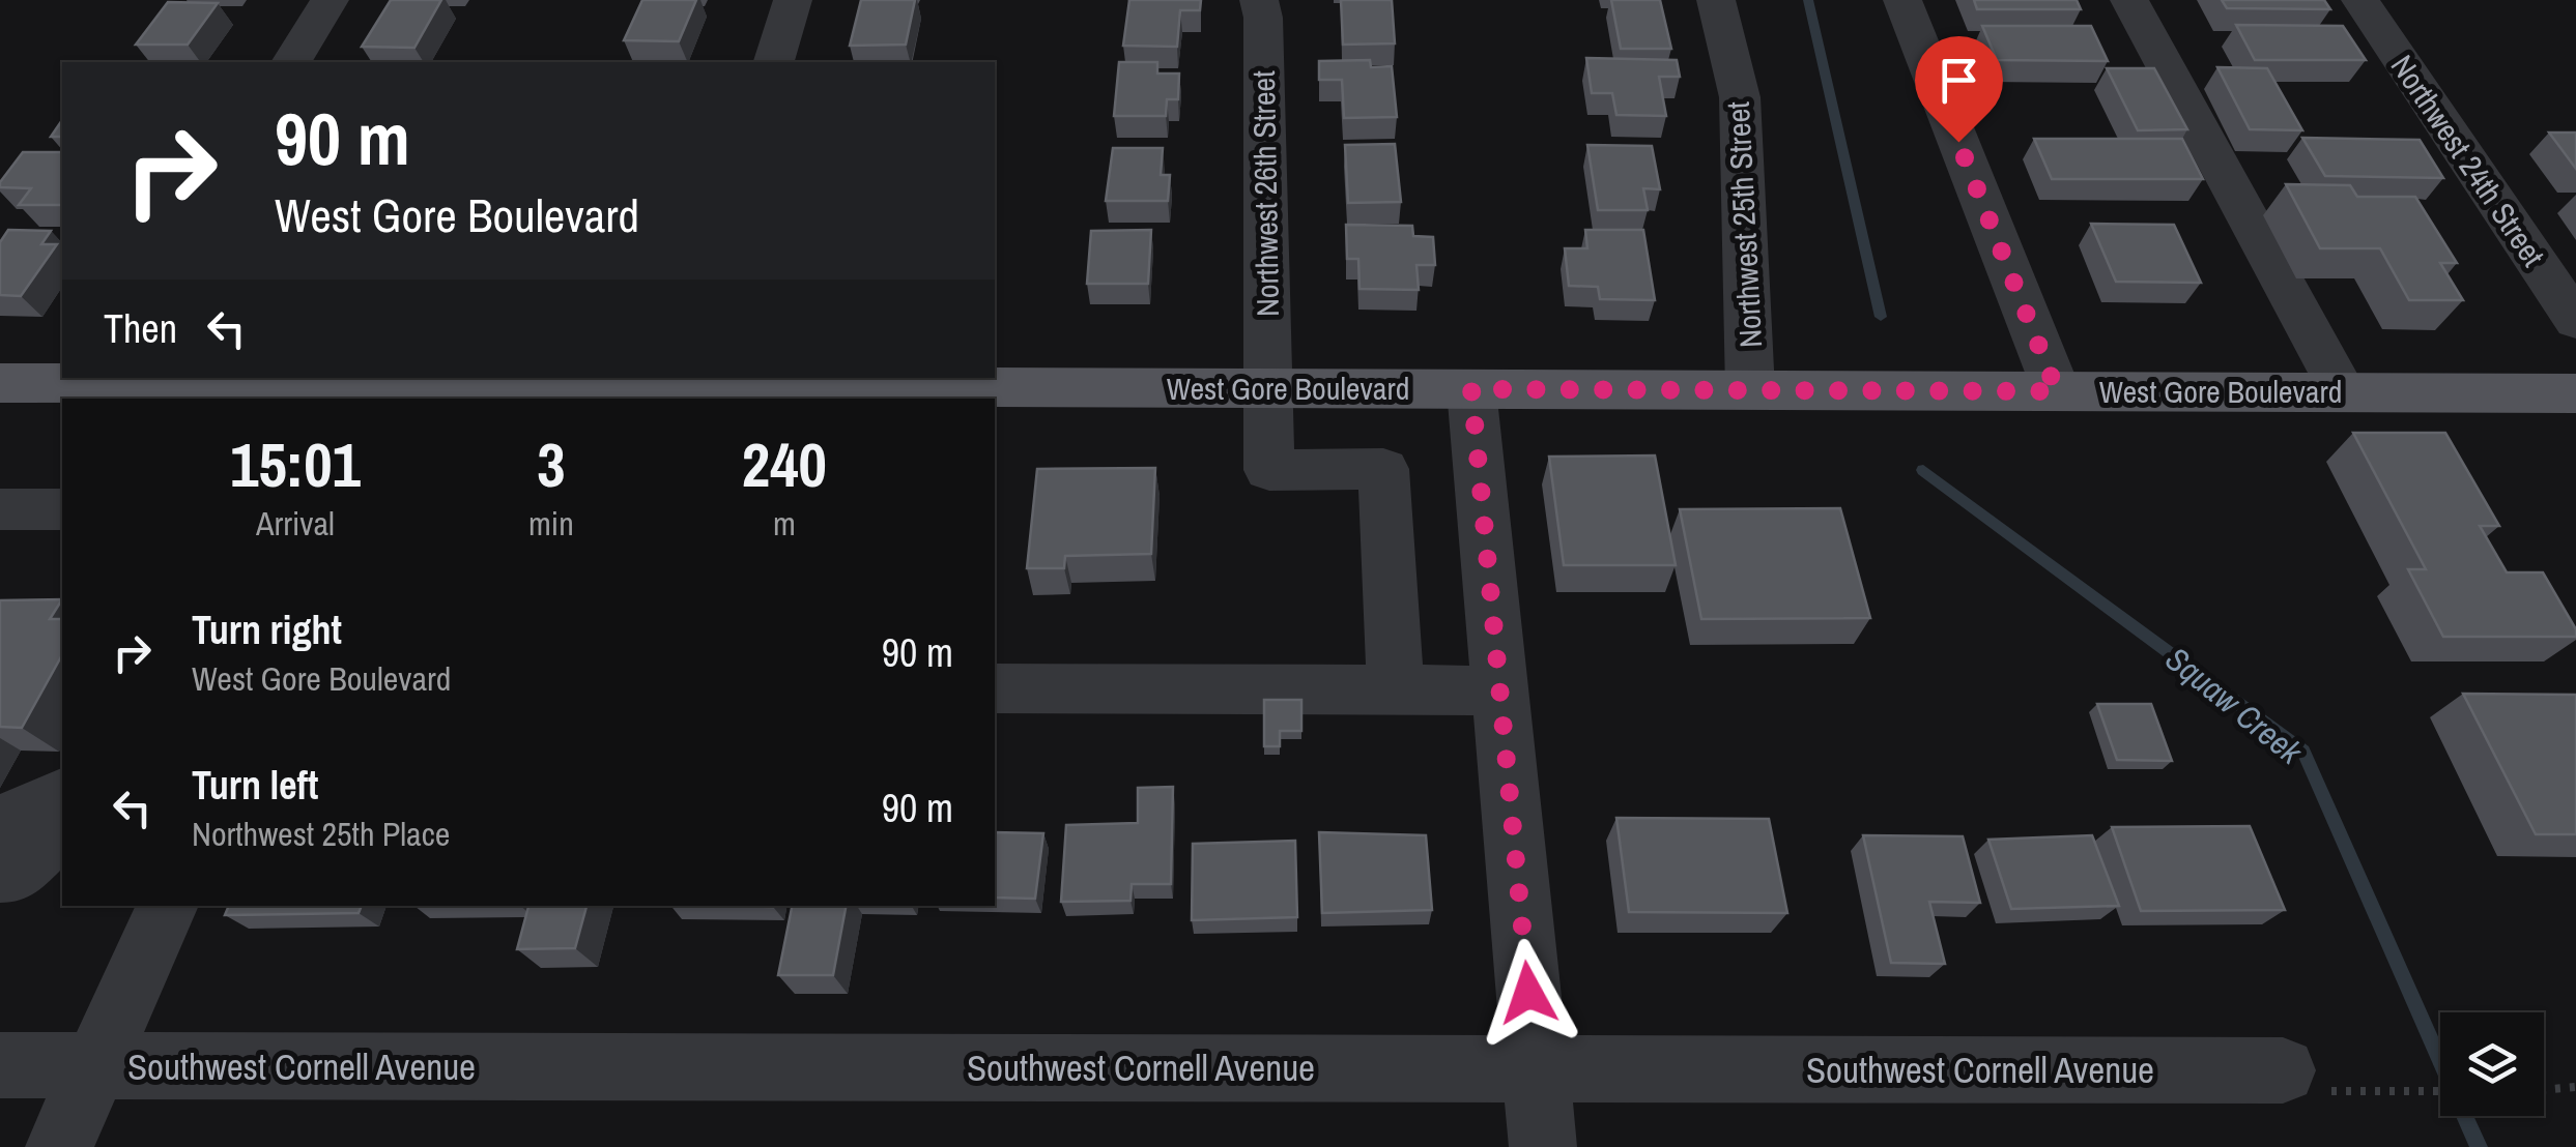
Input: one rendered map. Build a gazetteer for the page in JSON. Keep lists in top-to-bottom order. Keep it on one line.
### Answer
{"streets":{"main road":["West Gore Boulevard"],"street":["Northwest 24th Street","Northwest 26th Street","Northwest 25th Street","Southwest Cornell Avenue"]},"crossings":[["Northwest 26th Street","West Gore Boulevard"],["Northwest 25th Street","West Gore Boulevard"]],"water":["Squaw Creek"],"page":{"turn":["90 m","West Gore Boulevard"],"then":"Then","eta":["15:01","Arrival","3","min","240","m"],"list":[{"name":"Turn right","note":"West Gore Boulevard","value":"90 m"},{"name":"Turn left","note":"Northwest 25th Place","value":"90 m"}]}}
